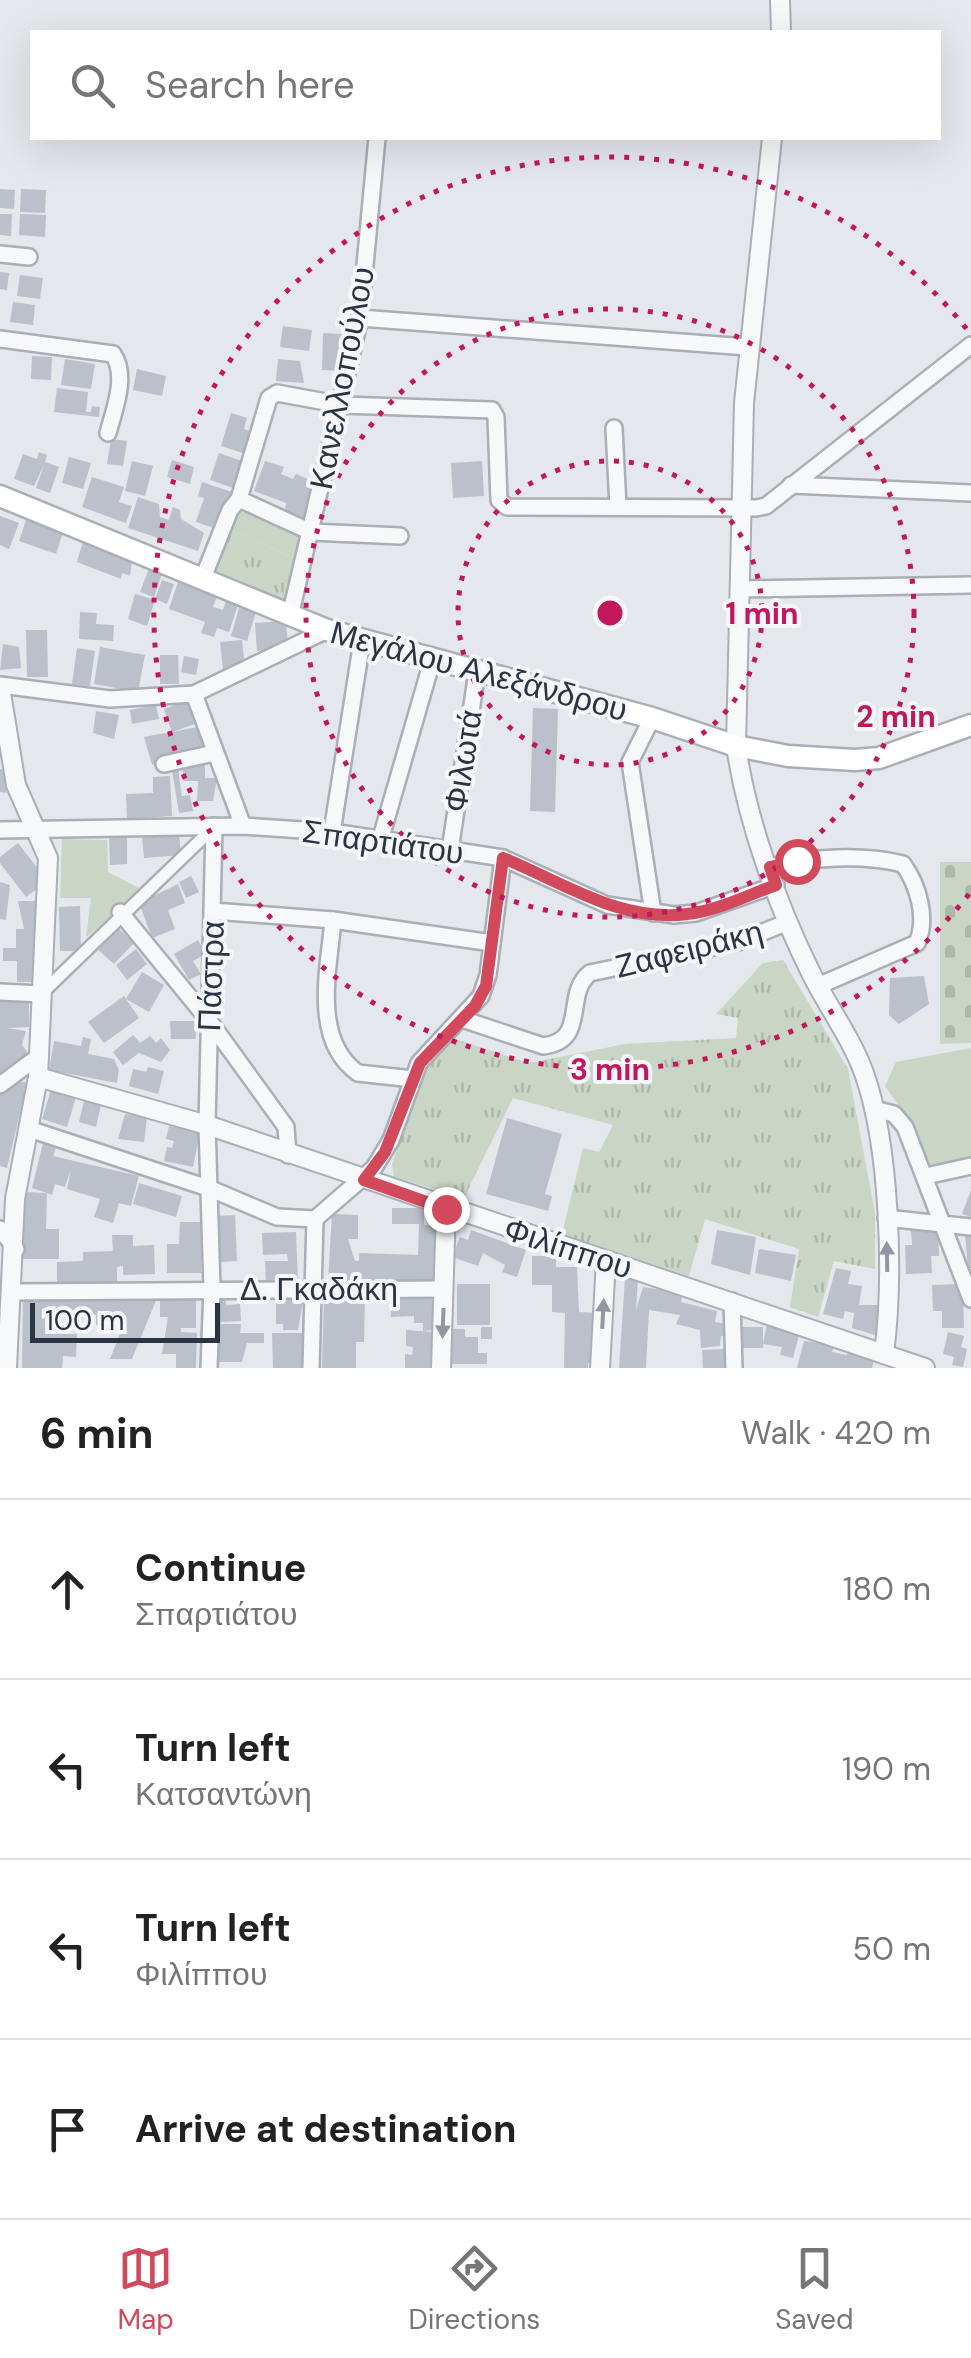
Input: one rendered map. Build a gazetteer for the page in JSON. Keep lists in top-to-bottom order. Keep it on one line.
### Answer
{"streets":{"main road":["Μεγάλου Αλεξάνδρου"],"street":["Κανελλοπούλου","Φιλωτά","Σπαρτιάτου","Ζαφειράκη","Πάστρα","Φιλίππου","Δ. Γκαδάκη"]},"crossings":[["Κανελλοπούλου","Μεγάλου Αλεξάνδρου"],["Μεγάλου Αλεξάνδρου","Φιλωτά"],["Φιλωτά","Σπαρτιάτου"],["Σπαρτιάτου","Πάστρα"],["Πάστρα","Φιλίππου"]],"scale_bar":"100 m","page":{"search":"Search here","scale":"100 m","heading":["6 min","Walk · 420 m"],"list":[["Continue","Σπαρτιάτου","180 m"],["Turn left","Κατσαντώνη","190 m"],["Turn left","Φιλίππου","50 m"],"Arrive at destination"],"nav":["Map","Directions","Saved"]},"rings":["1 min","2 min","3 min"]}
